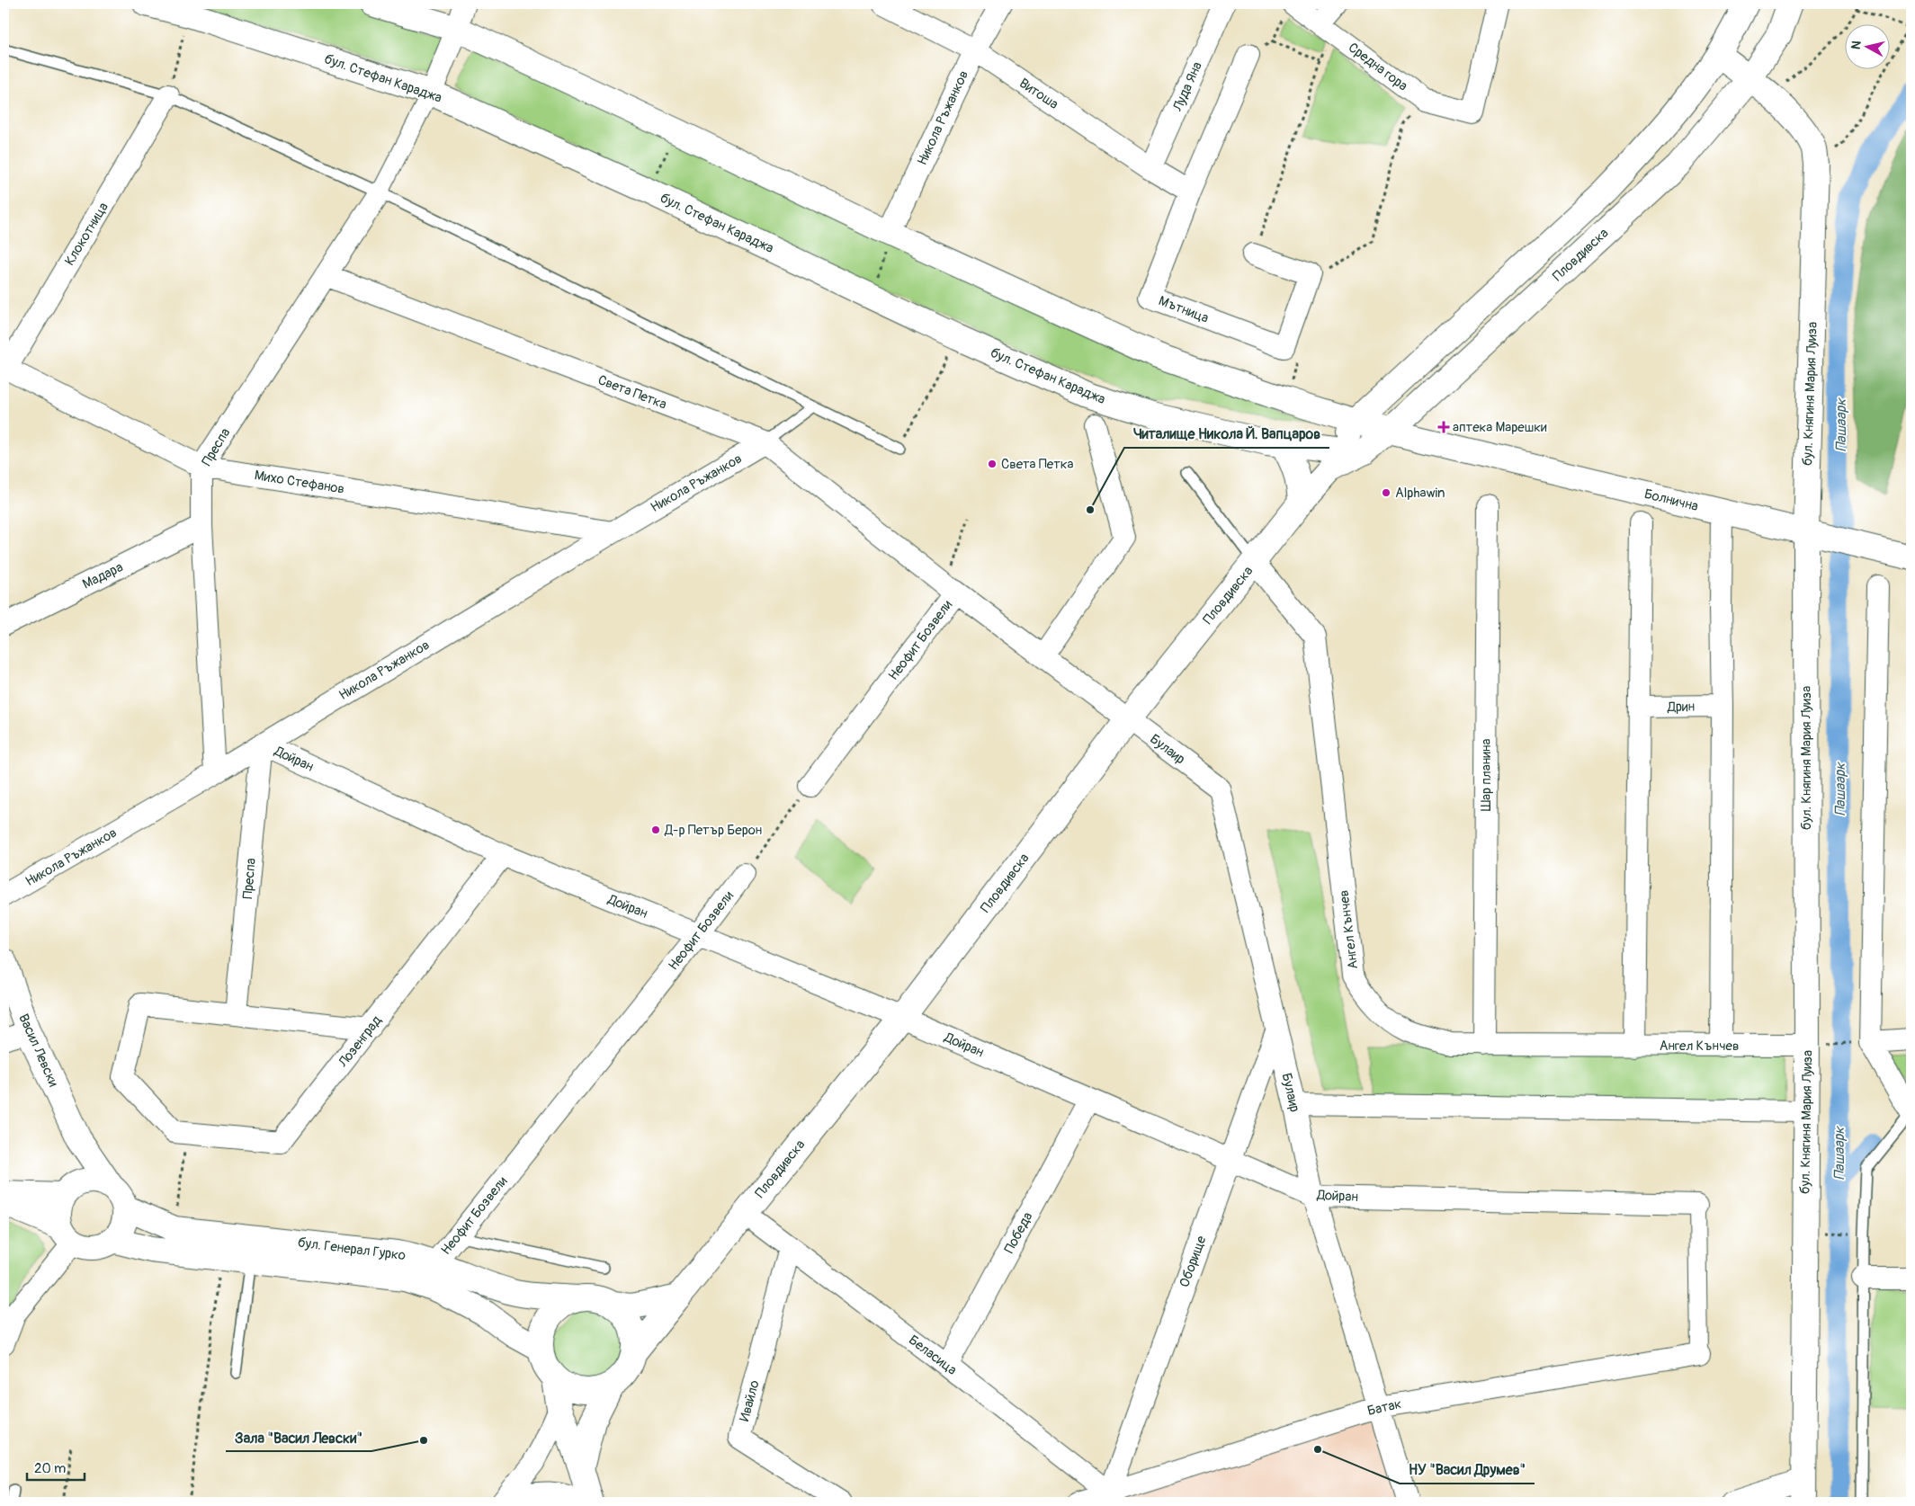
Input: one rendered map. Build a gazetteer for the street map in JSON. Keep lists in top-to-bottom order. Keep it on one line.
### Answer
{"streets":{"street":["Средна гора","бул. Стефан Караджа","Луда Яна","Витоша","Никола Ръжанков","Клокотница","Пловдивска","Мътница","Света Петка","бул. Княгиня Мария Луиза","Преспа","Михо Стефанов","Болнична","Мадара","Неофит Бозвели","Дрин","Булаир","Дойран","Шар планина","Ангел Кънчев","Лозенград","Васил Левски","Победа","бул. Генерал Гурко","Оборище","Беласица","Ивайло","Батак"]},"crossings":[["бул. Стефан Караджа","Пловдивска"],["бул. Стефан Караджа","Болнична"],["Луда Яна","Витоша"],["Витоша","Никола Ръжанков"],["Витоша","Мътница"],["Никола Ръжанков","Света Петка"],["Никола Ръжанков","Преспа"],["Никола Ръжанков","Михо Стефанов"],["Никола Ръжанков","Дойран"],["Клокотница","Михо Стефанов"],["Пловдивска","Света Петка"],["Пловдивска","бул. Княгиня Мария Луиза"],["Пловдивска","Булаир"],["Пловдивска","Дойран"],["Пловдивска","Ангел Кънчев"],["Пловдивска","бул. Генерал Гурко"],["Пловдивска","Беласица"],["Света Петка","Преспа"],["Света Петка","Неофит Бозвели"],["Света Петка","Булаир"],["бул. Княгиня Мария Луиза","Болнична"],["бул. Княгиня Мария Луиза","Ангел Кънчев"],["Преспа","Михо Стефанов"],["Преспа","Мадара"],["Преспа","Дойран"],["Неофит Бозвели","Дойран"],["Неофит Бозвели","бул. Генерал Гурко"],["Булаир","Дойран"],["Булаир","Оборище"],["Булаир","Батак"],["Дойран","Лозенград"],["Дойран","Победа"],["Дойран","Оборище"],["Шар планина","Ангел Кънчев"],["Васил Левски","бул. Генерал Гурко"],["Победа","Беласица"],["Оборище","Беласица"],["Оборище","Батак"],["Беласица","Ивайло"],["Беласица","Батак"]],"water":["Пашаарк"],"places":{"health":["аптека Марешки"],"other":["Света Петка","Alphawin","Читалище Никола Й. Вапцаров","Д-р Петър Берон","Зала \"Васил Левски\"","НУ \"Васил Друмев\""]},"scale_bar":"20 m","north":"left"}
